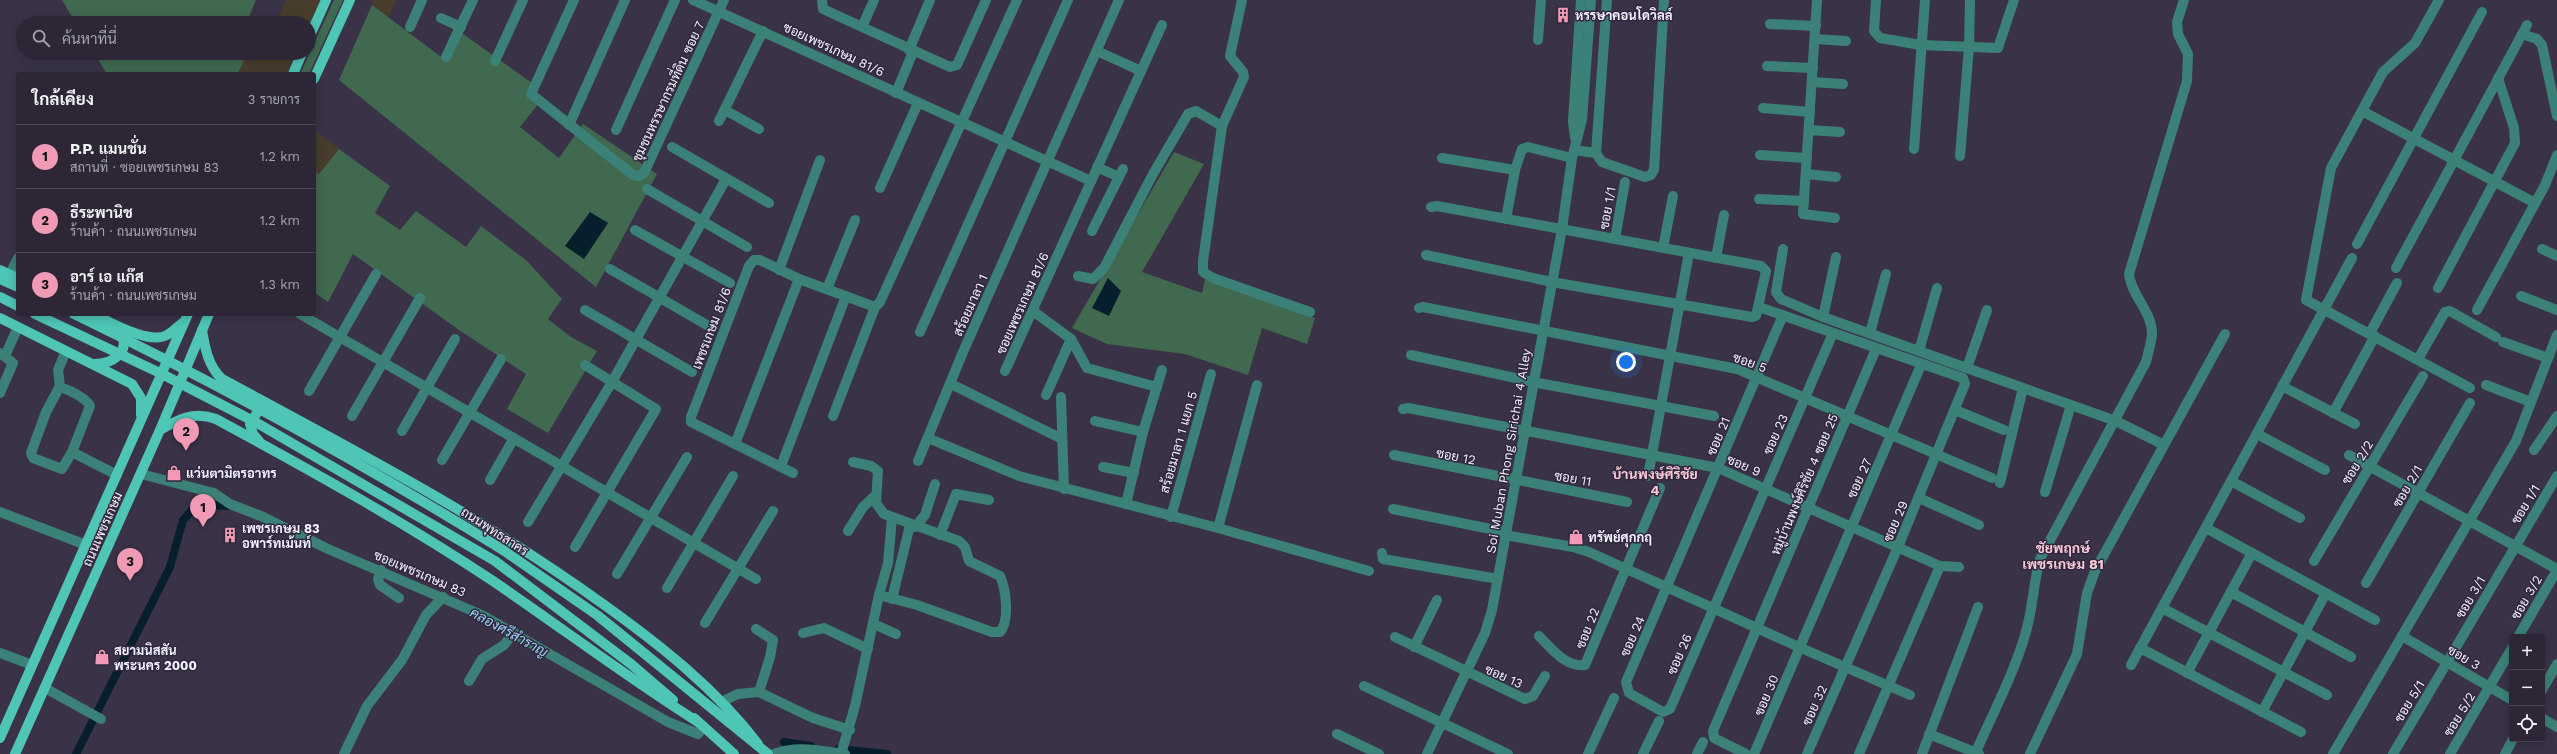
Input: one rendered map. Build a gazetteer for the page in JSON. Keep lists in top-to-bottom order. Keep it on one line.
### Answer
{"streets":{"main road":["ถนนเพชรเกษม","ถนนพุทธสาคร"],"street":["ซอยเพชรเกษม 81/6","ชุมชนหรรษากรมที่ดิน ซอย 7","ซอย 1/1","สร้อยมาลา 1","เพชรเกษม 81/6","ซอย 5","ซอย 23","ซอย 21","สร้อยมาลา 1 แยก 5","Soi Muban Phong Sirichai 4 Alley","ซอย 12","ซอย 2/2","ซอย 9","ซอย 11","ซอย 27","หมู่บ้านพงษ์ศิริชัย 4 ซอย 25","ซอย 2/1","ซอย 29","ซอยเพชรเกษม 83","ซอย 3/1","ซอย 3/2","ซอย 22","ซอย 24","ซอย 26","ซอย 3","ซอย 13","ซอย 30","ซอย 5/1","ซอย 32","ซอย 5/2"]},"crossings":[["ซอยเพชรเกษม 81/6","ชุมชนหรรษากรมที่ดิน ซอย 7"],["ซอยเพชรเกษม 81/6","สร้อยมาลา 1"],["ซอย 1/1","ซอย 3/1"],["ซอย 5","ซอย 23"],["ซอย 5","ซอย 21"],["ซอย 5","Soi Muban Phong Sirichai 4 Alley"],["ซอย 5","ซอย 27"],["ซอย 5","หมู่บ้านพงษ์ศิริชัย 4 ซอย 25"],["ซอย 5","ซอย 29"],["ซอย 23","ซอย 9"],["ซอย 23","ซอย 26"],["ซอย 21","ซอย 9"],["ซอย 21","ซอย 24"],["Soi Muban Phong Sirichai 4 Alley","ซอย 12"],["Soi Muban Phong Sirichai 4 Alley","ซอย 9"],["Soi Muban Phong Sirichai 4 Alley","ซอย 11"],["Soi Muban Phong Sirichai 4 Alley","ซอย 13"],["ซอย 12","ซอย 11"],["ซอย 9","ซอย 27"],["ซอย 9","หมู่บ้านพงษ์ศิริชัย 4 ซอย 25"],["ซอย 9","ซอย 29"],["ซอย 27","ซอย 29"],["ซอย 27","ซอย 30"],["หมู่บ้านพงษ์ศิริชัย 4 ซอย 25","ซอย 30"],["ซอย 29","ซอย 32"],["ถนนเพชรเกษม","ซอยเพชรเกษม 83"],["ถนนพุทธสาคร","ซอยเพชรเกษม 83"],["ซอย 3/1","ซอย 3"],["ซอย 3/1","ซอย 5/1"],["ซอย 24","ซอย 26"],["ซอย 3","ซอย 5/1"],["ซอย 3","ซอย 5/2"]],"districts":["บ้านพงษ์ศิริชัย 4","ชัยพฤกษ์ เพชรเกษม 81"],"water":["คลองศรีสำราญ"],"places":{"building":["หรรษาคอนโดวิลล์","เพชรเกษม 83 อพาร์ทเม้นท์"],"shop":["แว่นตามิตรอาทร","ทรัพย์ศุกกฤ","สยามนิสสัน พระนคร 2000"]},"page":{"search":"ค้นหาที่นี่","heading":["ใกล้เคียง","3 รายการ"],"list":[{"mark":"1","name":"P.P. แมนชั่น","note":"สถานที่ · ซอยเพชรเกษม 83","value":"1.2 km"},{"mark":"2","name":"ธีระพานิช","note":"ร้านค้า · ถนนเพชรเกษม","value":"1.2 km"},{"mark":"3","name":"อาร์ เอ แก๊ส","note":"ร้านค้า · ถนนเพชรเกษม","value":"1.3 km"}],"pins":["2","1","3"],"map_buttons":["+","−"]}}
